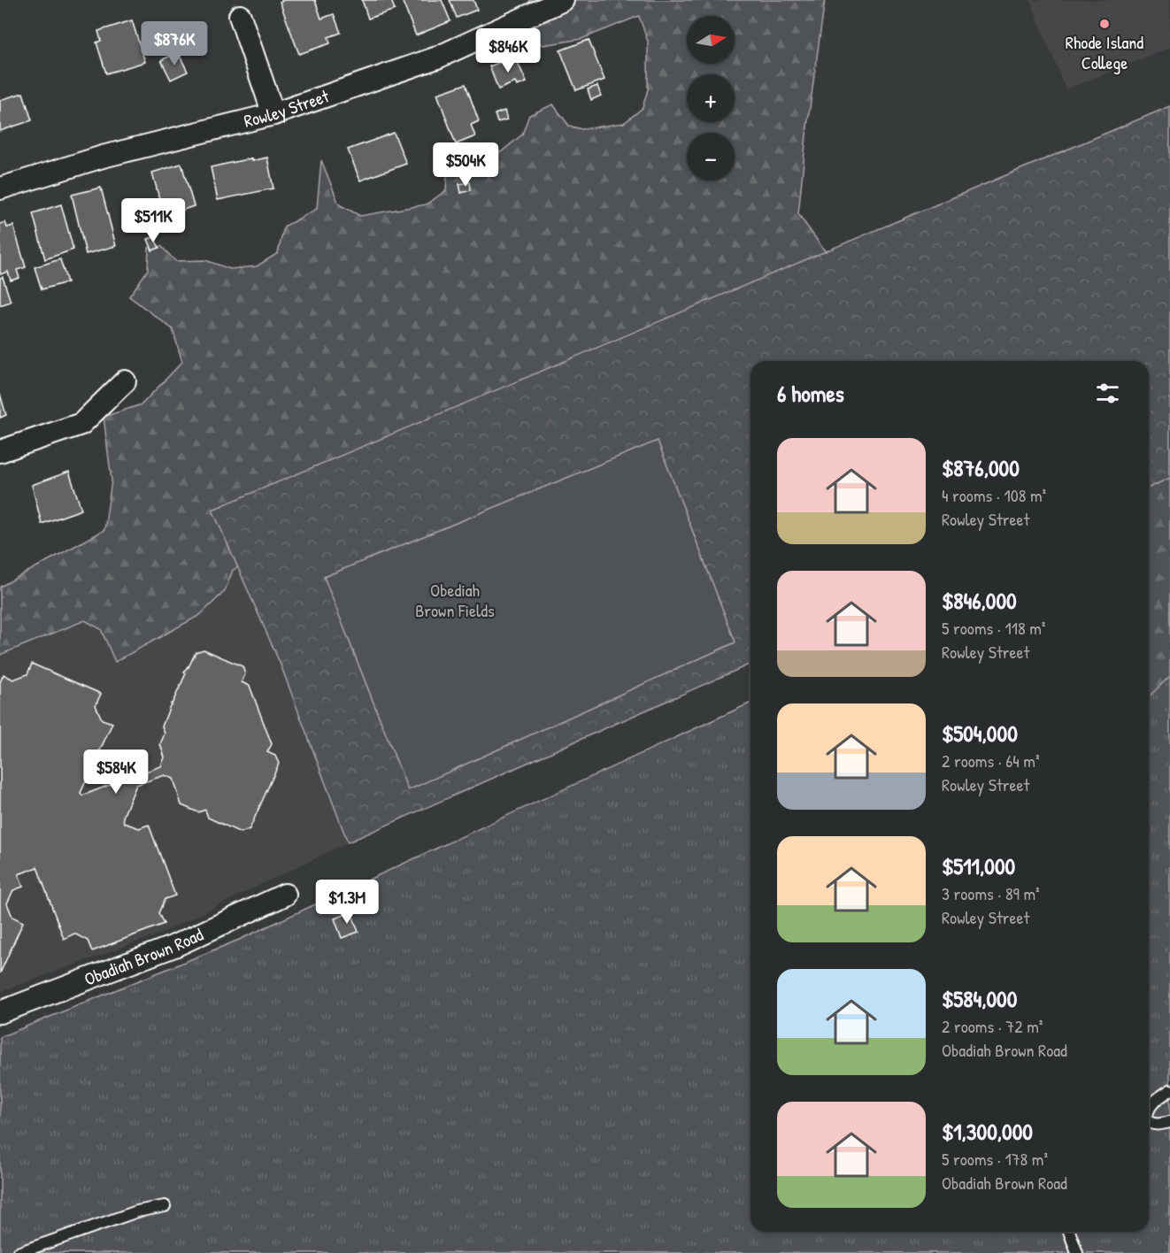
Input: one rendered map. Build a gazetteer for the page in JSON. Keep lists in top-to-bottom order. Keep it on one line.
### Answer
{"streets":{"street":["Rowley Street","Obadiah Brown Road"]},"parks":["Obediah Brown Fields"],"places":["Rhode Island College"],"north":"right","page":{"map_buttons":["+","−"],"price":["$876K","$846K","$504K","$511K","$584K","$1.3M"],"heading":"6 homes","list":[{"name":"$876,000","note":"4 rooms · 108 m² · Rowley Street"},{"name":"$846,000","note":"5 rooms · 118 m² · Rowley Street"},{"name":"$504,000","note":"2 rooms · 64 m² · Rowley Street"},{"name":"$511,000","note":"3 rooms · 89 m² · Rowley Street"},{"name":"$584,000","note":"2 rooms · 72 m² · Obadiah Brown Road"},{"name":"$1,300,000","note":"5 rooms · 178 m² · Obadiah Brown Road"}]}}
